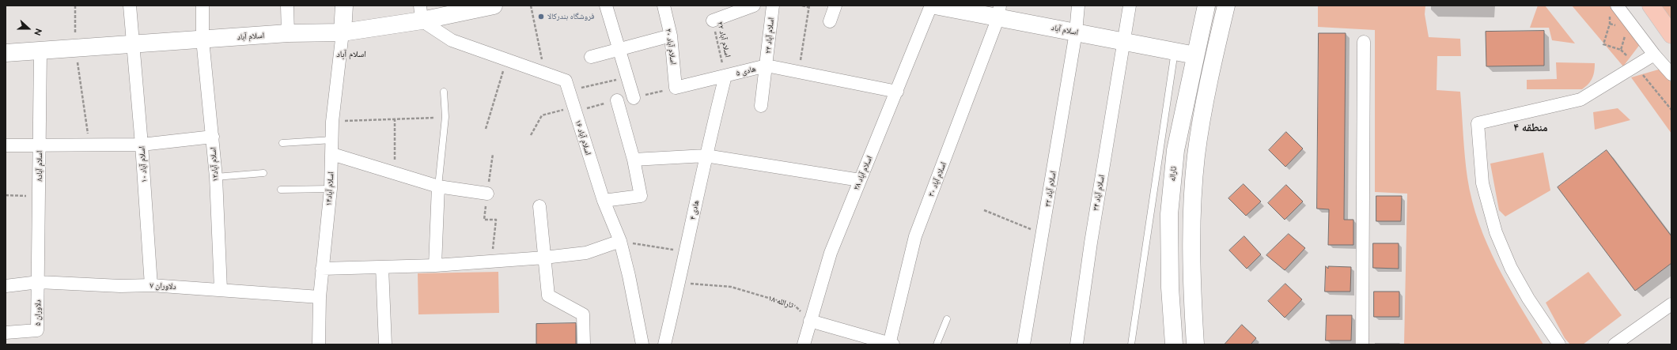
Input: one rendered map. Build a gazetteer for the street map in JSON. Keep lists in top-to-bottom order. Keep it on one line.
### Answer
{"streets":{"street":["اسلام آباد","اسلام آباد ۲۴","اسلام آباد ۲۰","هادی ۵","اسلام آباد ۱۶","اسلام آباد ۱۰","اسلام آباد۱۲","اسلام آباد۸","اسلام آباد ۲۸","ثاراله","اسلام آباد ۳۰","اسلام آباد۱۴","اسلام آباد ۳۲","اسلام آباد ۳۴","هادی ۴","دلاوران ۷","دلاوران ۵"],"path":["اسلام آباد ۲۲","ثارالله ۱۸"]},"crossings":[["اسلام آباد","اسلام آباد ۱۶"],["اسلام آباد","اسلام آباد ۱۰"],["اسلام آباد","اسلام آباد۱۲"],["اسلام آباد","اسلام آباد۸"],["اسلام آباد","ثاراله"],["اسلام آباد","اسلام آباد ۳۰"],["اسلام آباد","اسلام آباد۱۴"],["اسلام آباد","اسلام آباد ۳۲"],["اسلام آباد","اسلام آباد ۳۴"],["اسلام آباد ۲۴","هادی ۵"],["اسلام آباد ۲۲","هادی ۵"],["اسلام آباد ۲۲","هادی ۴"],["اسلام آباد ۲۰","هادی ۵"],["هادی ۵","هادی ۴"],["اسلام آباد ۱۰","دلاوران ۷"],["اسلام آباد۱۲","دلاوران ۷"],["اسلام آباد۸","دلاوران ۷"],["اسلام آباد۸","دلاوران ۵"],["اسلام آباد ۲۸","ثارالله ۱۸"],["اسلام آباد۱۴","دلاوران ۷"],["هادی ۴","ثارالله ۱۸"],["دلاوران ۷","دلاوران ۵"]],"districts":["اسلام آباد","منطقه ۴"],"places":["فروشگاه بندرکالا"],"north":"right"}
